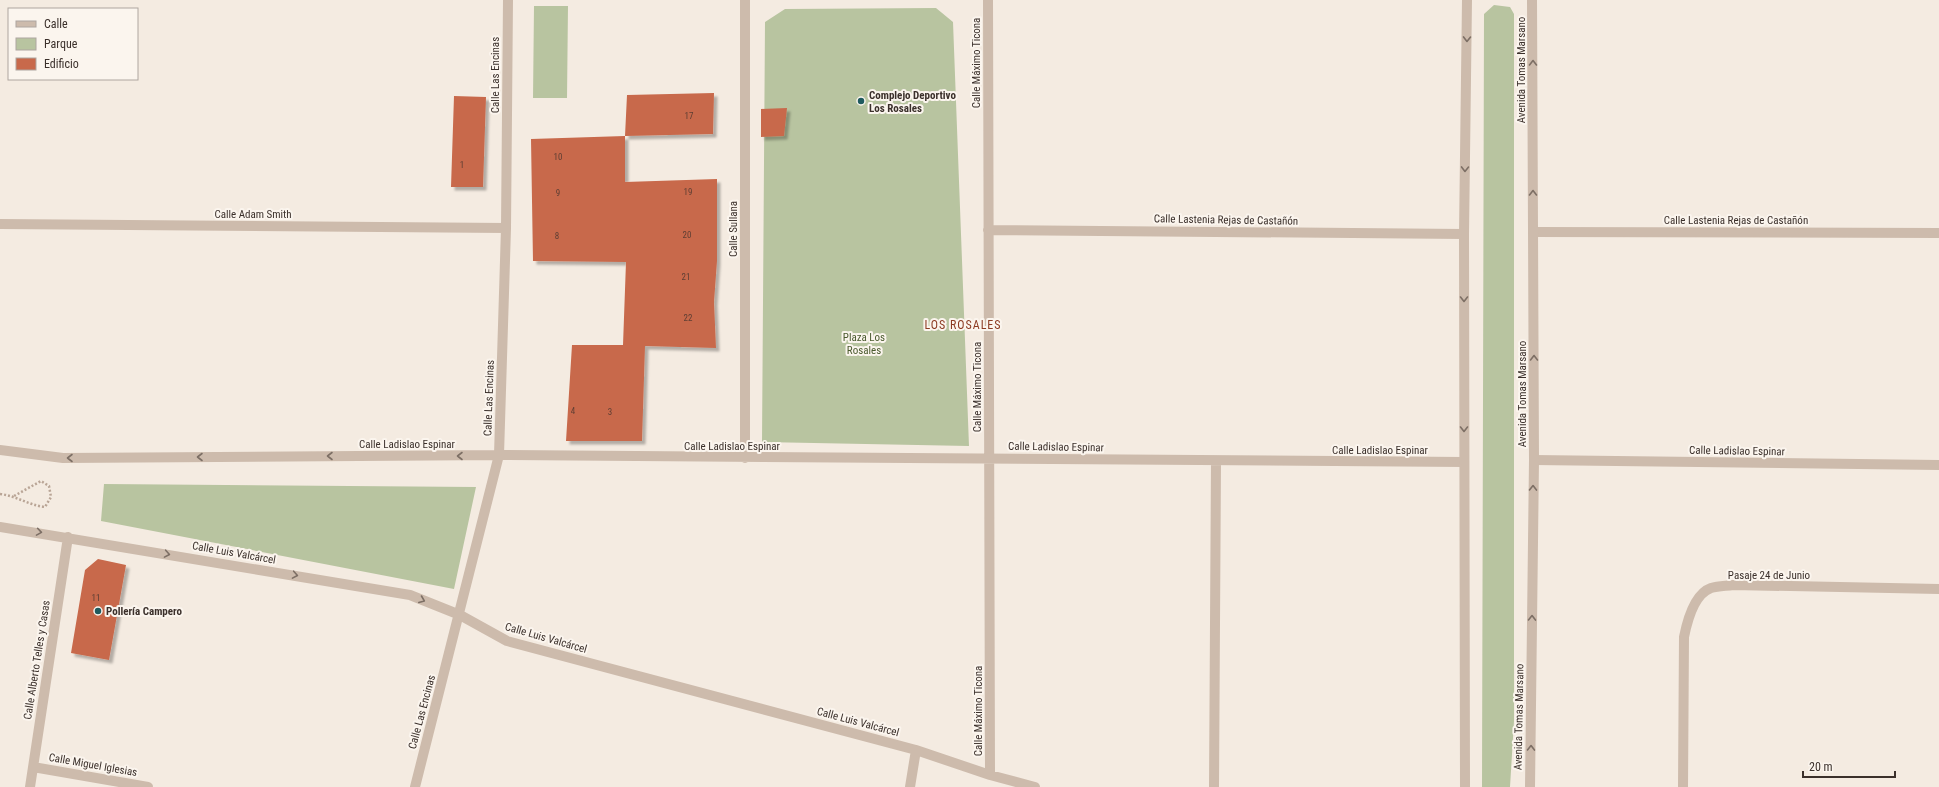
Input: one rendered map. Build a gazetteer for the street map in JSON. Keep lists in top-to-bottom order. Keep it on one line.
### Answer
{"streets":{"street":["Calle Máximo Ticona","Avenida Tomas Marsano","Calle Las Encinas","Calle Adam Smith","Calle Lastenia Rejas de Castañón","Calle Sullana","Calle Ladislao Espinar","Calle Luis Valcárcel","Pasaje 24 de Junio","Calle Alberto Telles y Casas","Calle Miguel Iglesias"]},"crossings":[["Calle Máximo Ticona","Calle Lastenia Rejas de Castañón"],["Calle Máximo Ticona","Calle Ladislao Espinar"],["Calle Máximo Ticona","Calle Luis Valcárcel"],["Avenida Tomas Marsano","Calle Lastenia Rejas de Castañón"],["Avenida Tomas Marsano","Calle Ladislao Espinar"],["Calle Las Encinas","Calle Adam Smith"],["Calle Las Encinas","Calle Ladislao Espinar"],["Calle Las Encinas","Calle Luis Valcárcel"],["Calle Sullana","Calle Ladislao Espinar"],["Calle Luis Valcárcel","Calle Alberto Telles y Casas"],["Calle Alberto Telles y Casas","Calle Miguel Iglesias"]],"one_way":["Calle Luis Valcárcel"],"districts":["LOS ROSALES"],"parks":["Plaza Los Rosales"],"places":["Complejo Deportivo Los Rosales","Pollería Campero"],"house_numbers":["17","10","1","19","9","20","8","21","22","4","3","11"],"legend":["Calle","Parque","Edificio"],"scale_bar":"20 m"}
